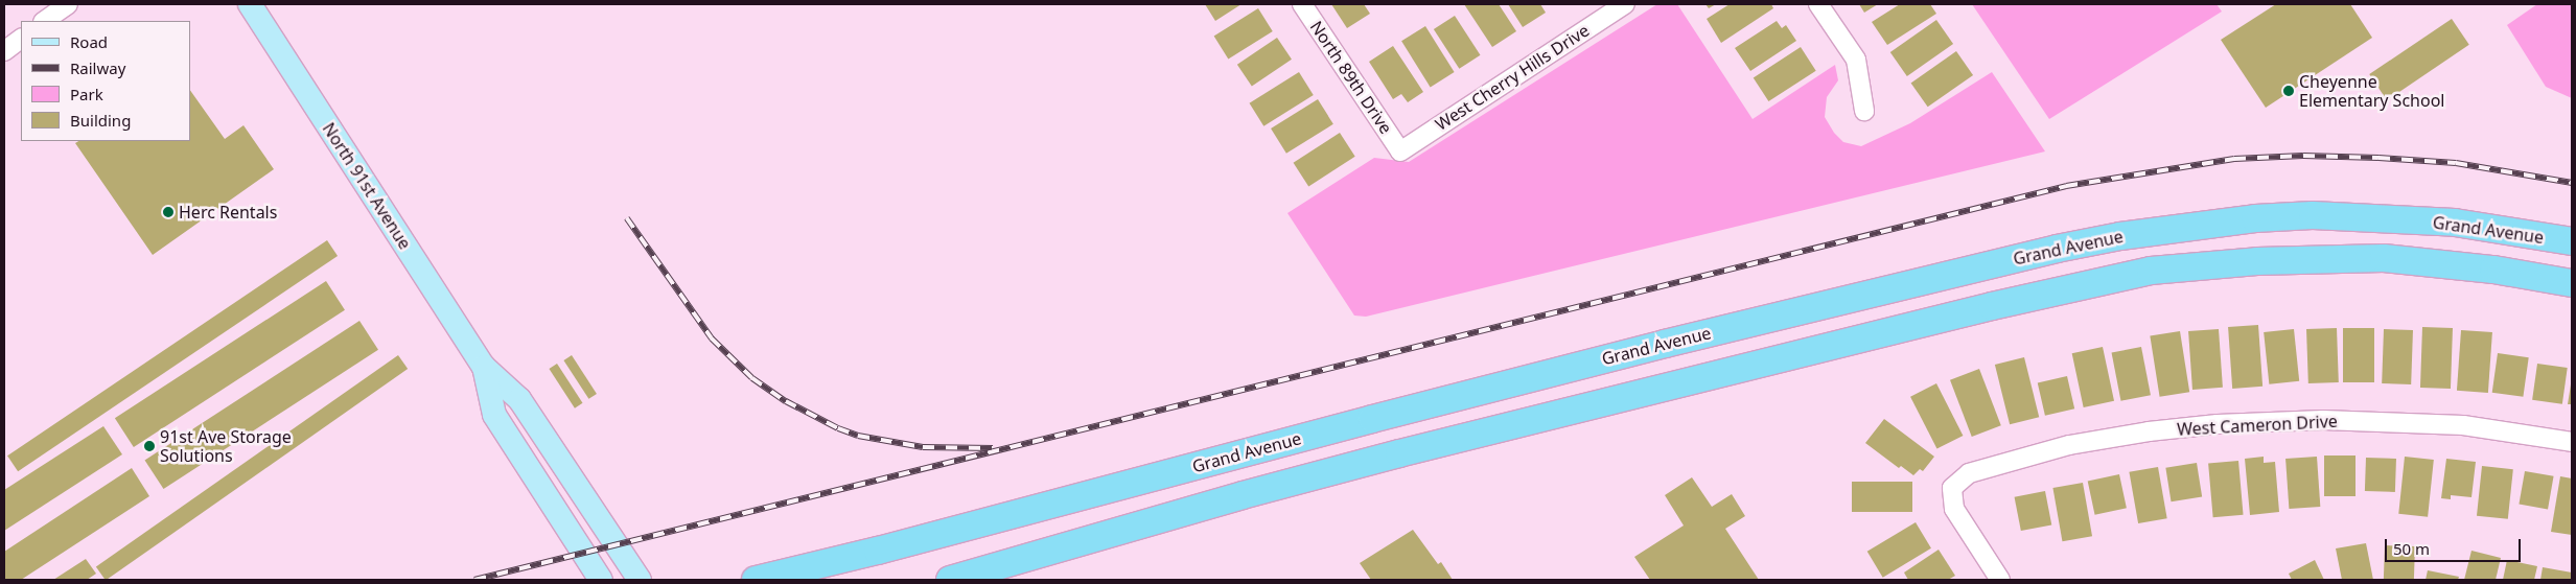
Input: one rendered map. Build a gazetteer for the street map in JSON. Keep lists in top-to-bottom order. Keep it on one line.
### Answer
{"streets":{"highway":["Grand Avenue"],"main road":["North 91st Avenue"],"street":["North 89th Drive","West Cherry Hills Drive","West Cameron Drive"]},"crossings":[["North 89th Drive","West Cherry Hills Drive"]],"places":["Cheyenne Elementary School","Herc Rentals","91st Ave Storage Solutions"],"legend":["Road","Railway","Park","Building"],"scale_bar":"50 m"}
